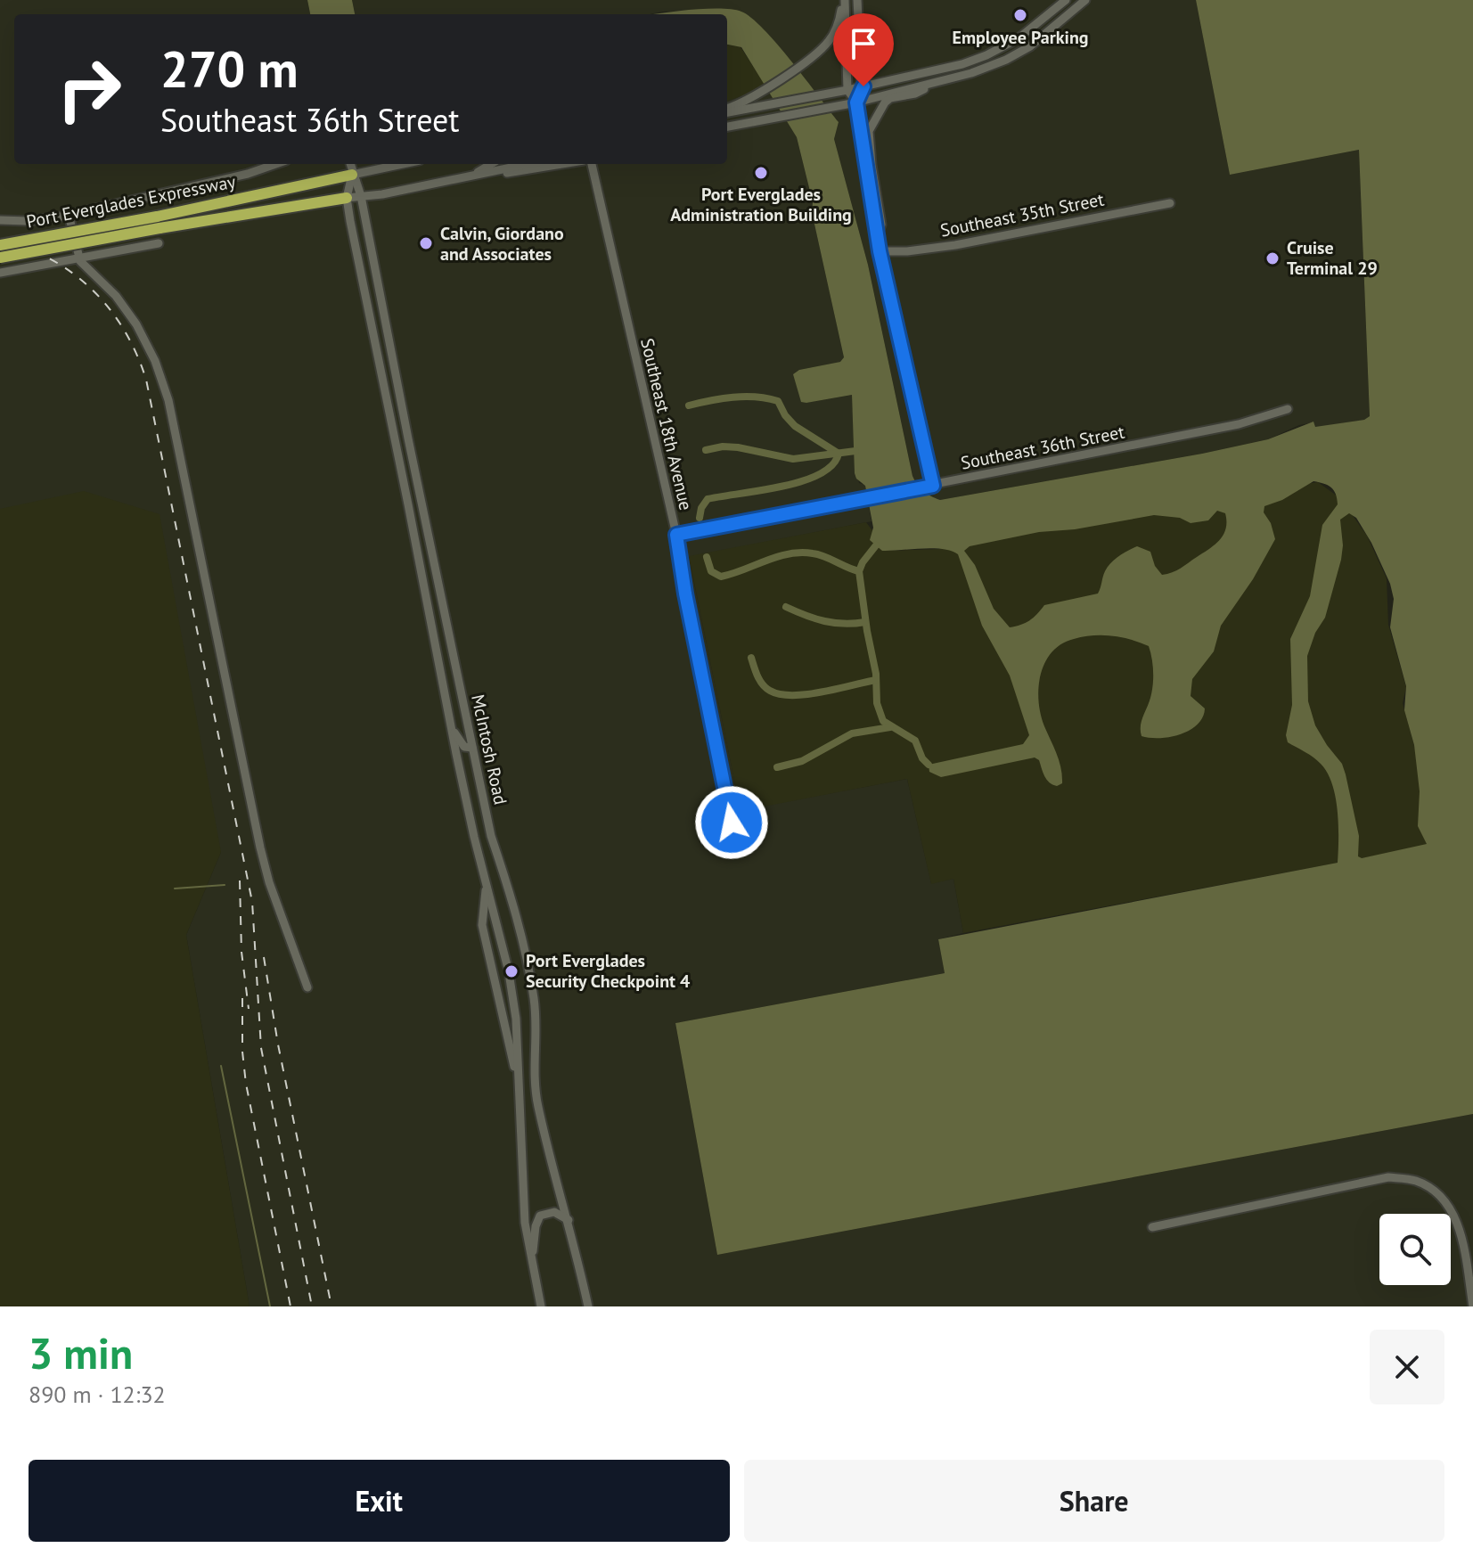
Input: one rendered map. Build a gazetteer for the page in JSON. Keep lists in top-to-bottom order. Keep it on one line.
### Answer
{"streets":{"highway":["Port Everglades Expressway"],"street":["Southeast 35th Street","Southeast 18th Avenue","Southeast 36th Street","McIntosh Road"]},"crossings":[["Port Everglades Expressway","McIntosh Road"],["Southeast 18th Avenue","Southeast 36th Street"]],"places":["Employee Parking","Port Everglades Administration Building","Calvin, Giordano and Associates","Cruise Terminal 29","Port Everglades Security Checkpoint 4"],"page":{"turn":["270 m","Southeast 36th Street"],"heading":["3 min","890 m · 12:32"],"buttons":["Exit","Share"]}}
